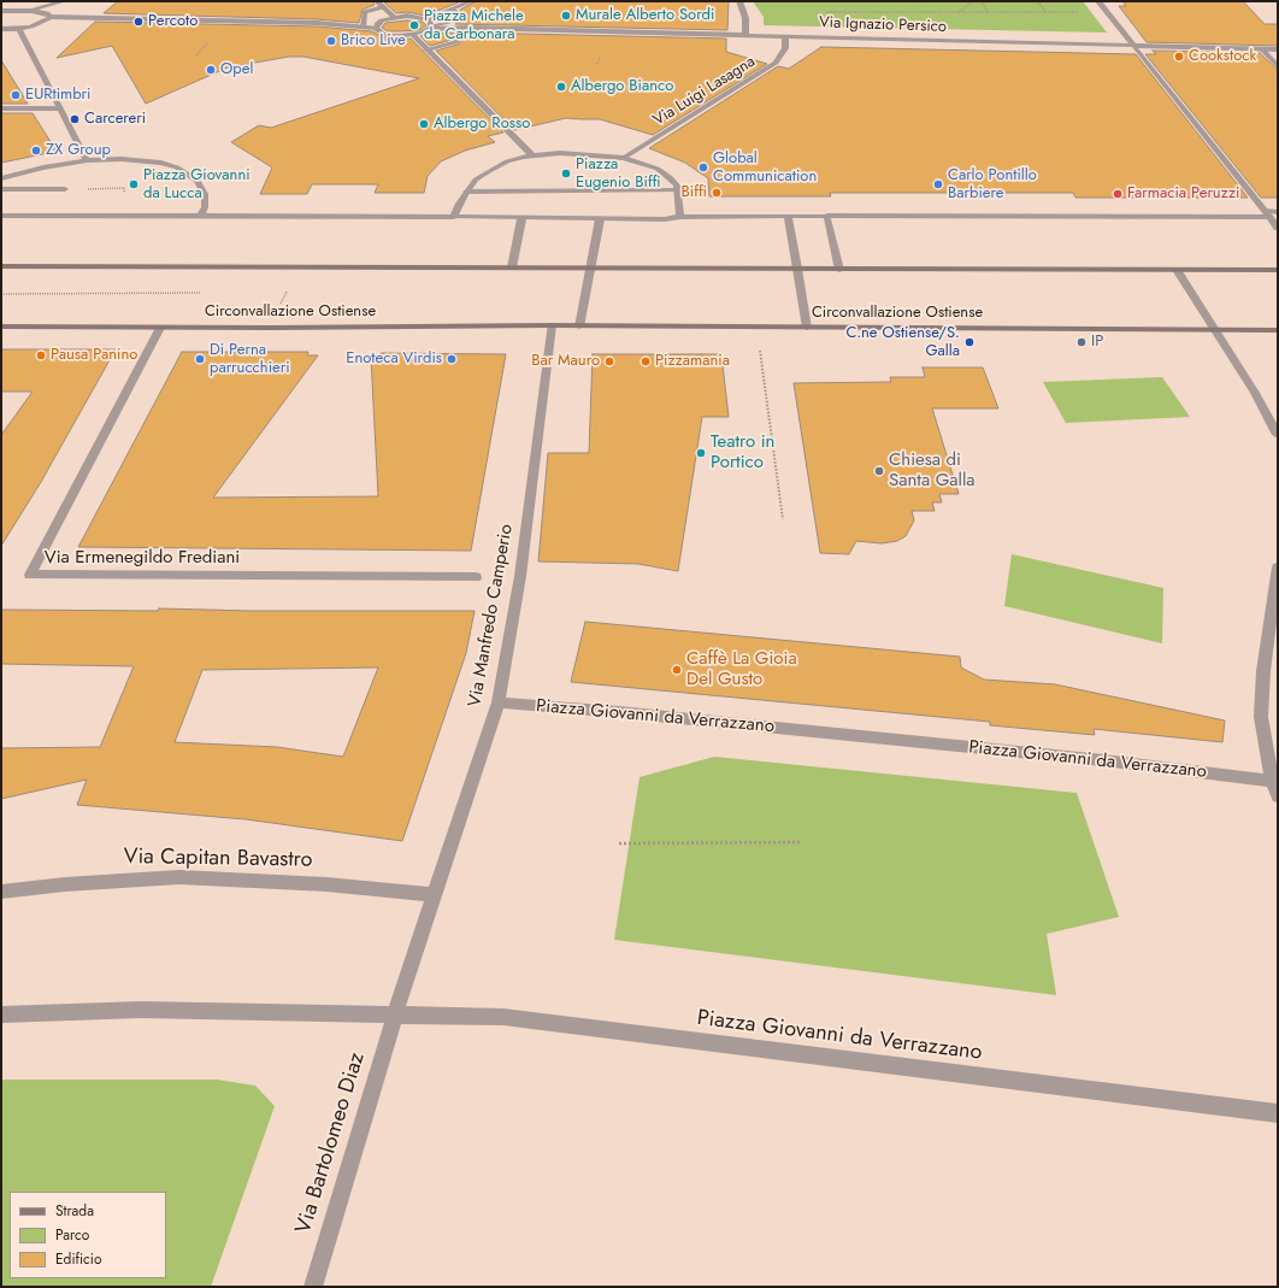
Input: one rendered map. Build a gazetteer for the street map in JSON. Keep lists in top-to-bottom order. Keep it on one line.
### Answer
{"streets":{"main road":["Circonvallazione Ostiense"],"street":["Via Ignazio Persico","Via Luigi Lasagna","Via Ermenegildo Frediani","Via Manfredo Camperio","Piazza Giovanni da Verrazzano","Via Capitan Bavastro","Via Bartolomeo Diaz"]},"crossings":[["Via Ignazio Persico","Via Luigi Lasagna"],["Circonvallazione Ostiense","Via Ermenegildo Frediani"],["Circonvallazione Ostiense","Via Manfredo Camperio"],["Via Manfredo Camperio","Piazza Giovanni da Verrazzano"],["Via Manfredo Camperio","Via Capitan Bavastro"],["Via Manfredo Camperio","Via Bartolomeo Diaz"],["Piazza Giovanni da Verrazzano","Via Bartolomeo Diaz"]],"places":["Murale Alberto Sordi","Percoto","Piazza Michele da Carbonara","Brico Live","Cookstock","Opel","Albergo Bianco","EURtimbri","Carcereri","Albergo Rosso","ZX Group","Global Communication","Piazza Eugenio Biffi","Piazza Giovanni da Lucca","Carlo Pontillo Barbiere","Biffi","Farmacia Peruzzi","C.ne Ostiense/S. Galla","IP","Pausa Panino","Di Perna parrucchieri","Enoteca Virdis","Bar Mauro","Pizzamania","Teatro in Portico","Chiesa di Santa Galla","Caffè La Gioia Del Gusto"],"legend":["Strada","Parco","Edificio"]}
